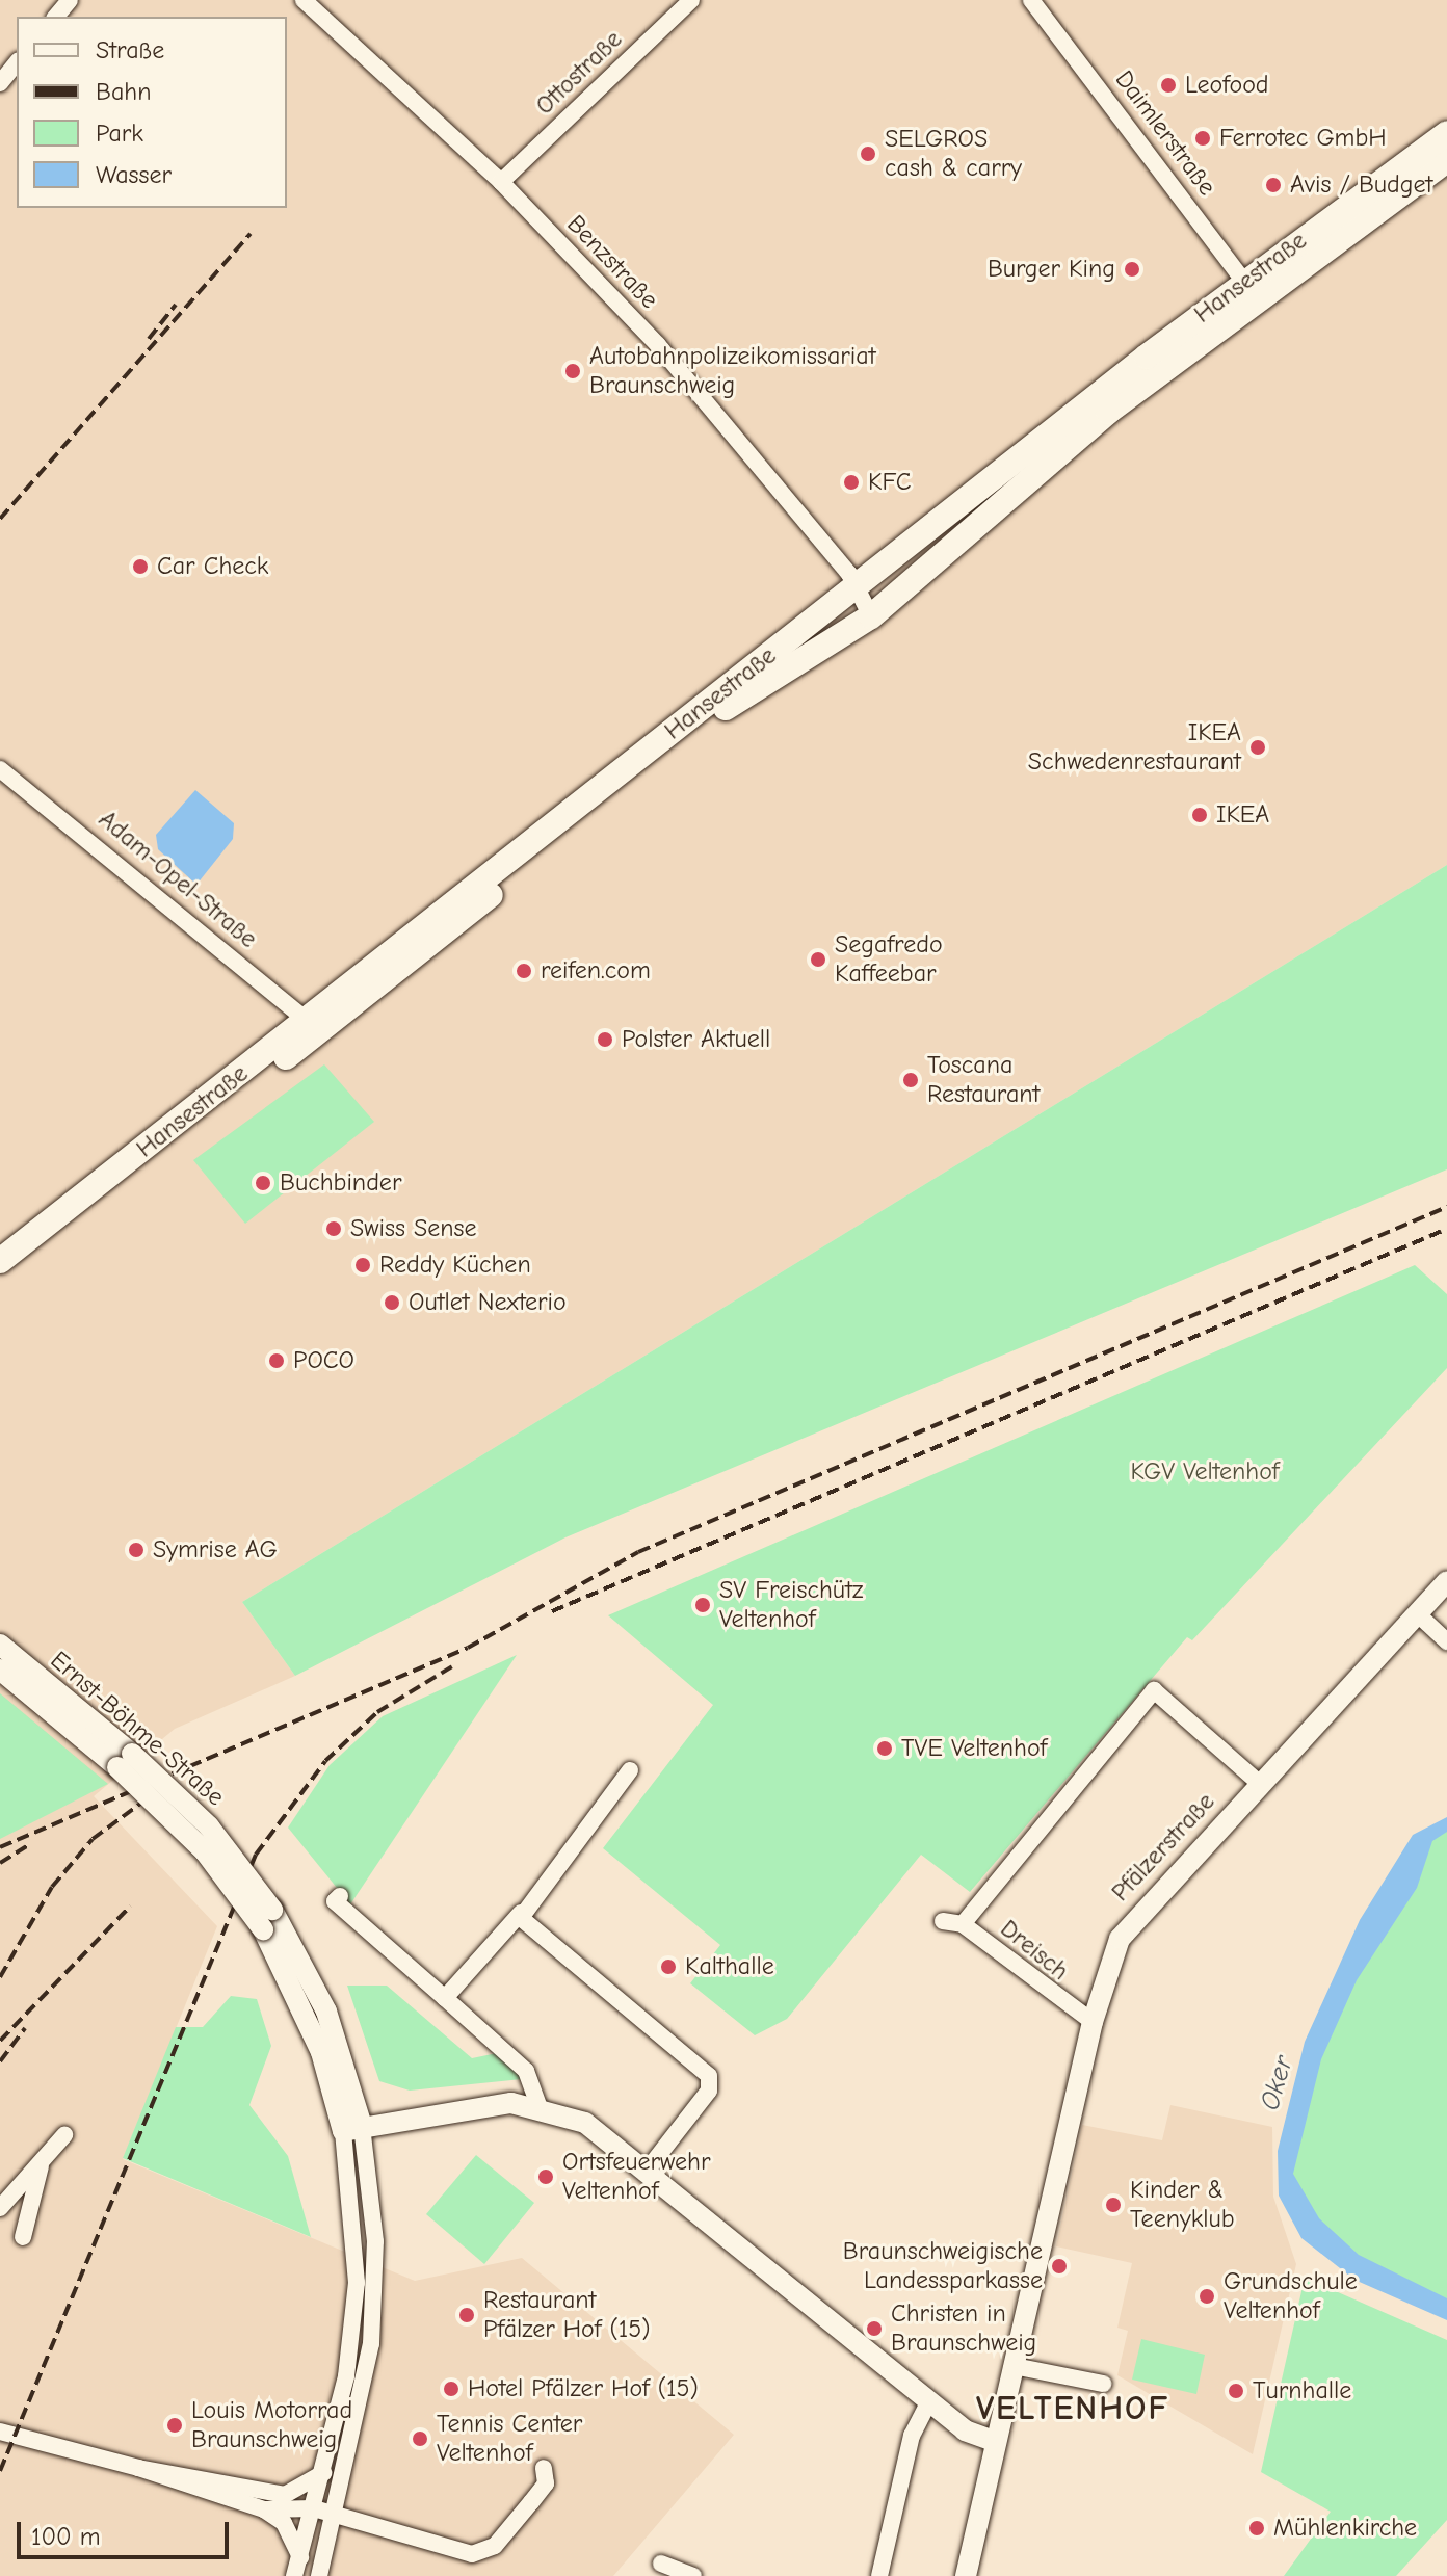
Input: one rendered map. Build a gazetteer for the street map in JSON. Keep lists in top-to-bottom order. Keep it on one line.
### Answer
{"streets":{"main road":["Hansestraße"],"street":["Ottostraße","Daimlerstraße","Benzstraße","Adam-Opel-Straße","Ernst-Böhme-Straße","Pfälzerstraße","Dreisch"]},"crossings":[["Ottostraße","Benzstraße"],["Daimlerstraße","Hansestraße"],["Benzstraße","Hansestraße"],["Hansestraße","Adam-Opel-Straße"],["Pfälzerstraße","Dreisch"]],"districts":["VELTENHOF"],"water":["Oker"],"parks":["KGV Veltenhof"],"places":["Leofood","Ferrotec GmbH","SELGROS cash & carry","Avis / Budget","Burger King","Autobahnpolizeikomissariat Braunschweig","KFC","Car Check","IKEA Schwedenrestaurant","IKEA","Segafredo Kaffeebar","reifen.com","Polster Aktuell","Toscana Restaurant","Buchbinder","Swiss Sense","Reddy Küchen","Outlet Nexterio","POCO","Symrise AG","SV Freischütz Veltenhof","TVE Veltenhof","Kalthalle","Ortsfeuerwehr Veltenhof","Kinder & Teenyklub","Braunschweigische Landessparkasse","Grundschule Veltenhof","Restaurant Pfälzer Hof (15)","Christen in Braunschweig","Hotel Pfälzer Hof (15)","Turnhalle","Louis Motorrad Braunschweig","Tennis Center Veltenhof","Mühlenkirche"],"legend":["Straße","Bahn","Park","Wasser"],"scale_bar":"100 m"}
